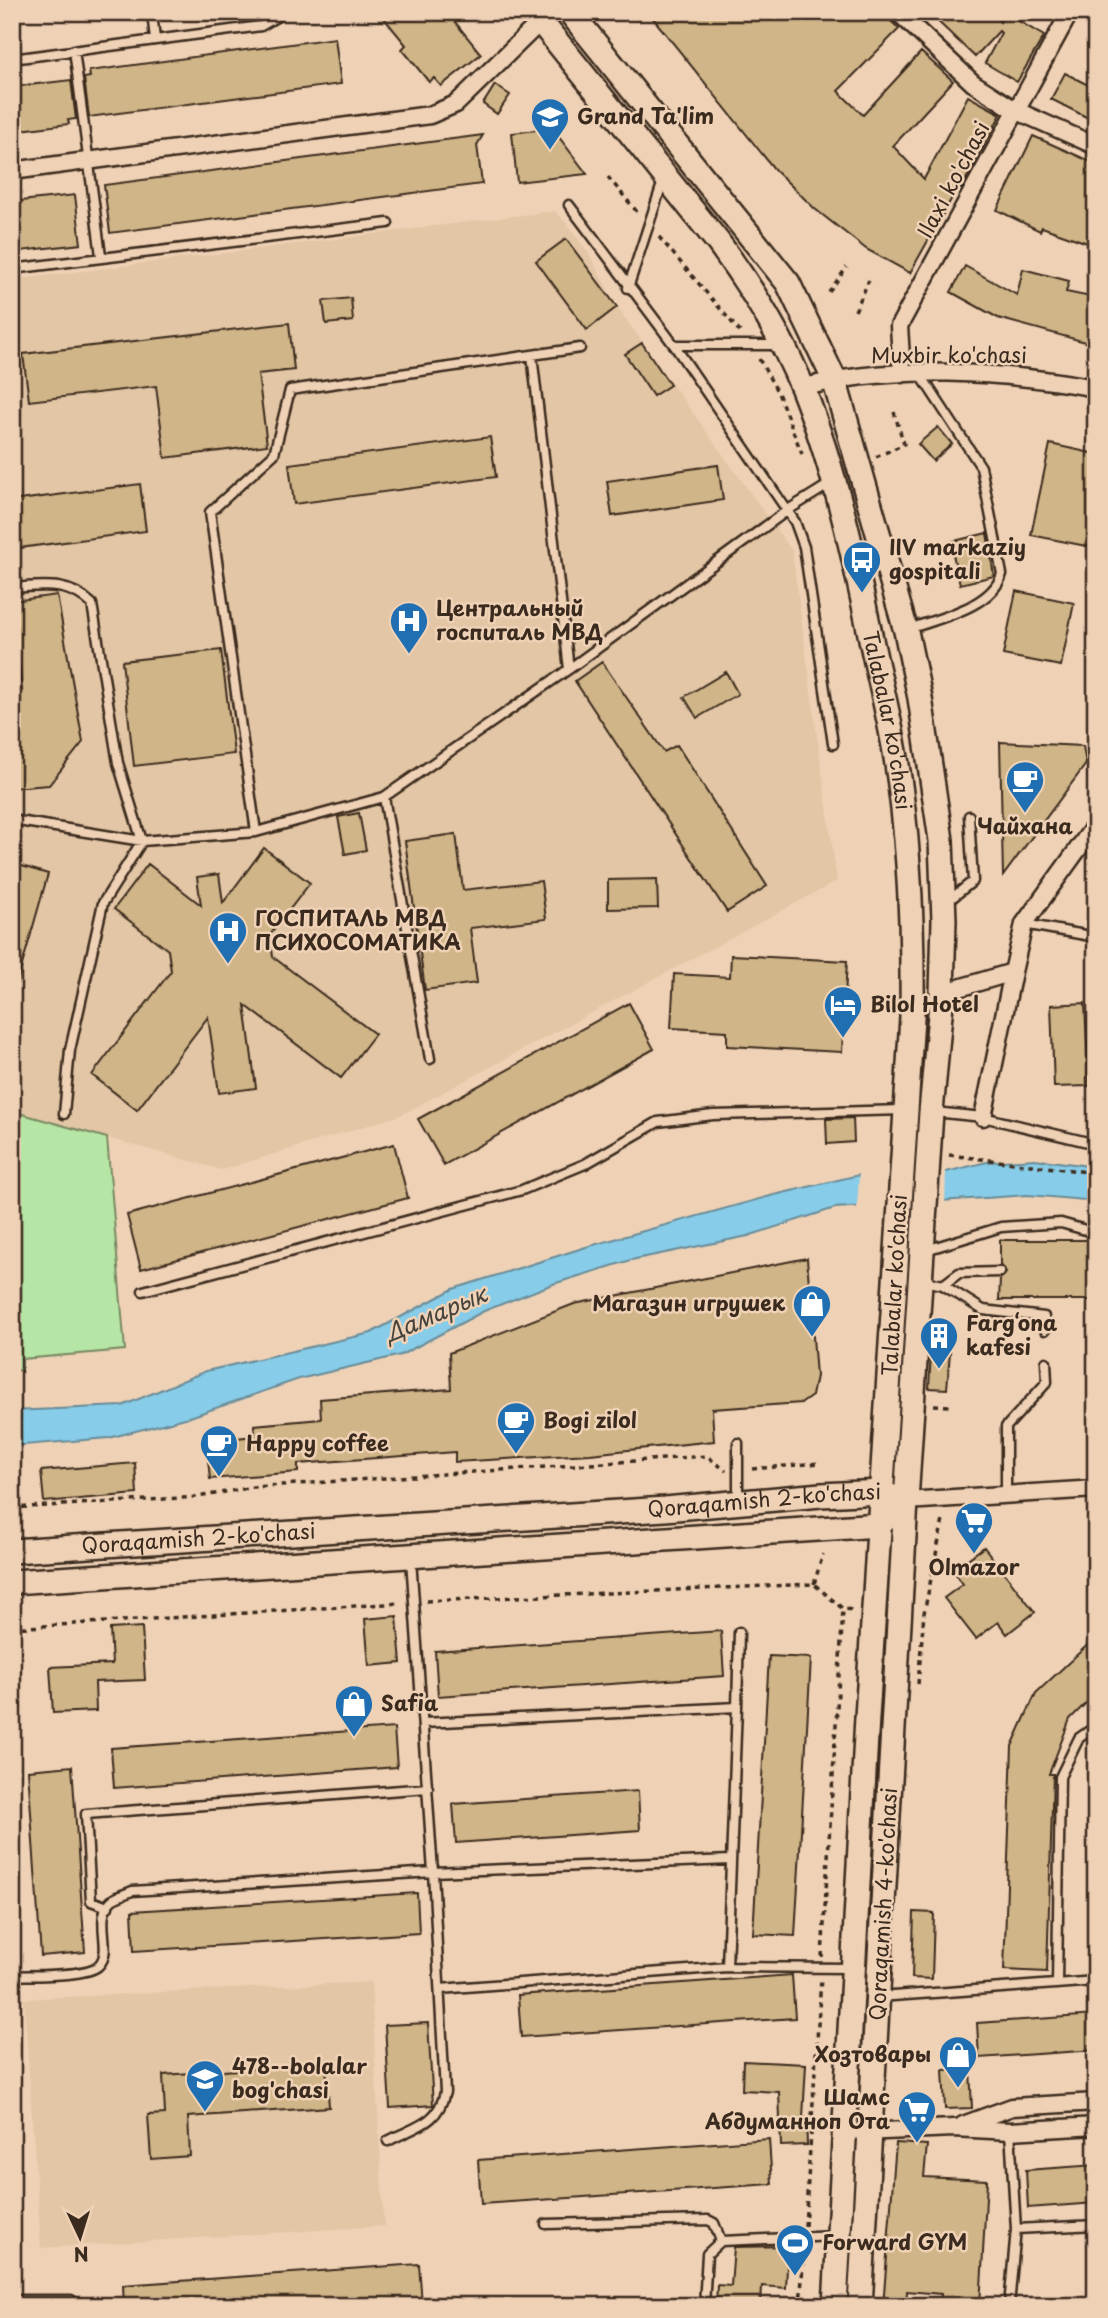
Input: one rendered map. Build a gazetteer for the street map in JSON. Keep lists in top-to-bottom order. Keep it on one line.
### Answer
{"streets":{"main road":["Talabalar ko'chasi","Qoraqamish 2-ko'chasi","Qoraqamish 4-ko'chasi"],"street":["Ilaxi ko'chasi","Muxbir ko'chasi"]},"crossings":[["Ilaxi ko'chasi","Muxbir ko'chasi"],["Muxbir ko'chasi","Talabalar ko'chasi"],["Talabalar ko'chasi","Qoraqamish 2-ko'chasi"],["Talabalar ko'chasi","Qoraqamish 4-ko'chasi"],["Qoraqamish 2-ko'chasi","Qoraqamish 4-ko'chasi"]],"water":["Дамарык"],"places":{"school or university":["Grand Ta'lim","478--bolalar bog'chasi"],"bus stop":["IIV markaziy gospitali"],"hospital":["Центральный госпиталь МВД","ГОСПИТАЛЬ МВД ПСИХОСОМАТИКА"],"cafe":["Чайхана","Bogi zilol","Happy coffee"],"hotel":["Bilol Hotel"],"shop":["Магазин игрушек","Safia","Хозтовары"],"building":["Farg‘ona kafesi"],"supermarket":["Olmazor","Шамс Абдуманноп Ота"],"sports":["Forward GYM"]},"north":"bottom"}
